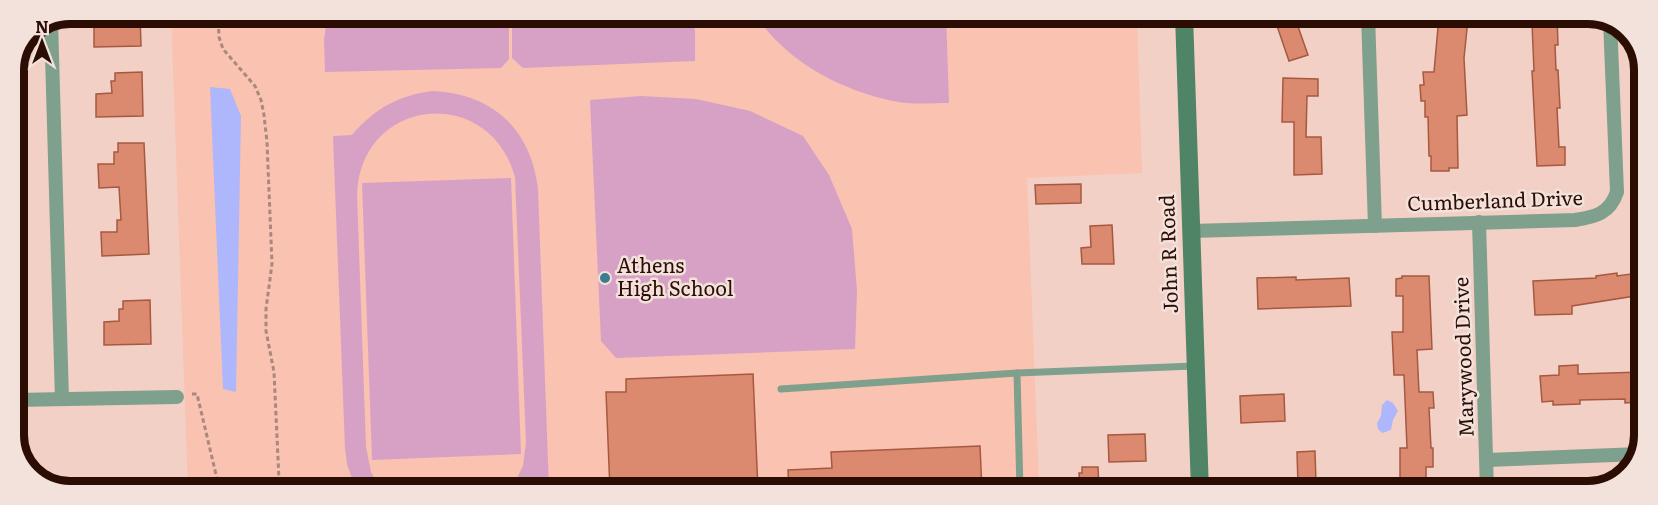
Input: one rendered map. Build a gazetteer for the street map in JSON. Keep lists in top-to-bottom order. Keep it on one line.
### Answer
{"streets":{"main road":["John R Road"],"street":["Cumberland Drive","Marywood Drive"]},"crossings":[["Cumberland Drive","John R Road"],["Cumberland Drive","Marywood Drive"]],"places":["Athens High School"],"north":"top"}
